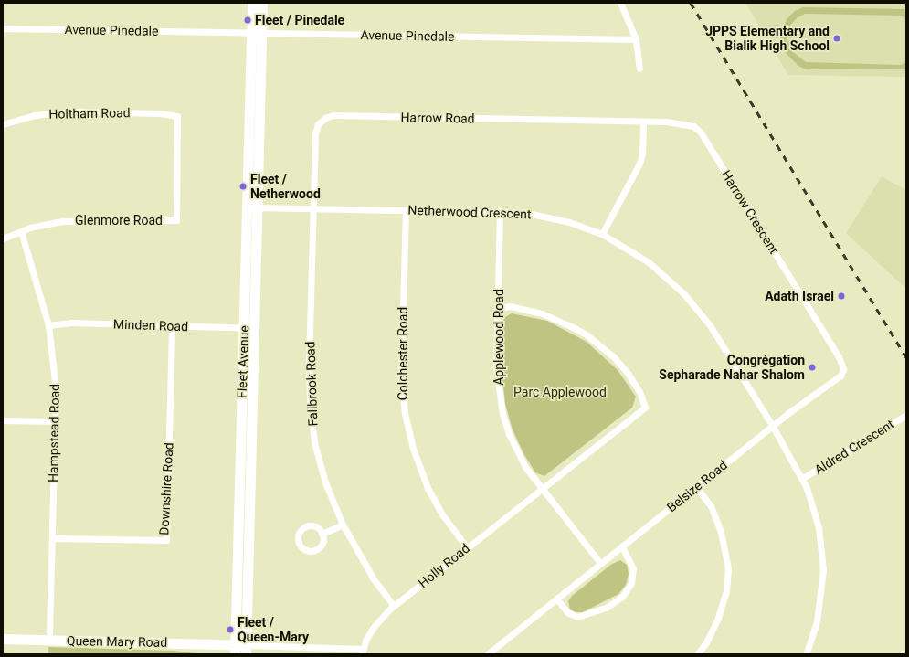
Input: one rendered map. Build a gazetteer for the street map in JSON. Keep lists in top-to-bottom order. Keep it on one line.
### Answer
{"streets":{"main road":["Fleet Avenue","Queen Mary Road"],"street":["Avenue Pinedale","Holtham Road","Harrow Road","Netherwood Crescent","Harrow Crescent","Glenmore Road","Minden Road","Applewood Road","Colchester Road","Fallbrook Road","Hampstead Road","Aldred Crescent","Belsize Road","Downshire Road","Holly Road"]},"crossings":[["Holtham Road","Glenmore Road"],["Harrow Road","Netherwood Crescent"],["Harrow Road","Harrow Crescent"],["Harrow Road","Fallbrook Road"],["Netherwood Crescent","Harrow Crescent"],["Netherwood Crescent","Applewood Road"],["Netherwood Crescent","Colchester Road"],["Netherwood Crescent","Fleet Avenue"],["Netherwood Crescent","Fallbrook Road"],["Netherwood Crescent","Aldred Crescent"],["Netherwood Crescent","Belsize Road"],["Harrow Crescent","Belsize Road"],["Glenmore Road","Hampstead Road"],["Minden Road","Fleet Avenue"],["Minden Road","Hampstead Road"],["Minden Road","Downshire Road"],["Applewood Road","Belsize Road"],["Applewood Road","Holly Road"],["Colchester Road","Holly Road"],["Fleet Avenue","Queen Mary Road"],["Fallbrook Road","Holly Road"],["Hampstead Road","Downshire Road"],["Hampstead Road","Queen Mary Road"],["Holly Road","Queen Mary Road"]],"parks":["Parc Applewood"],"places":["Fleet / Pinedale","JPPS Elementary and Bialik High School","Fleet / Netherwood","Adath Israel","Congrégation Sepharade Nahar Shalom","Fleet / Queen-Mary"]}
